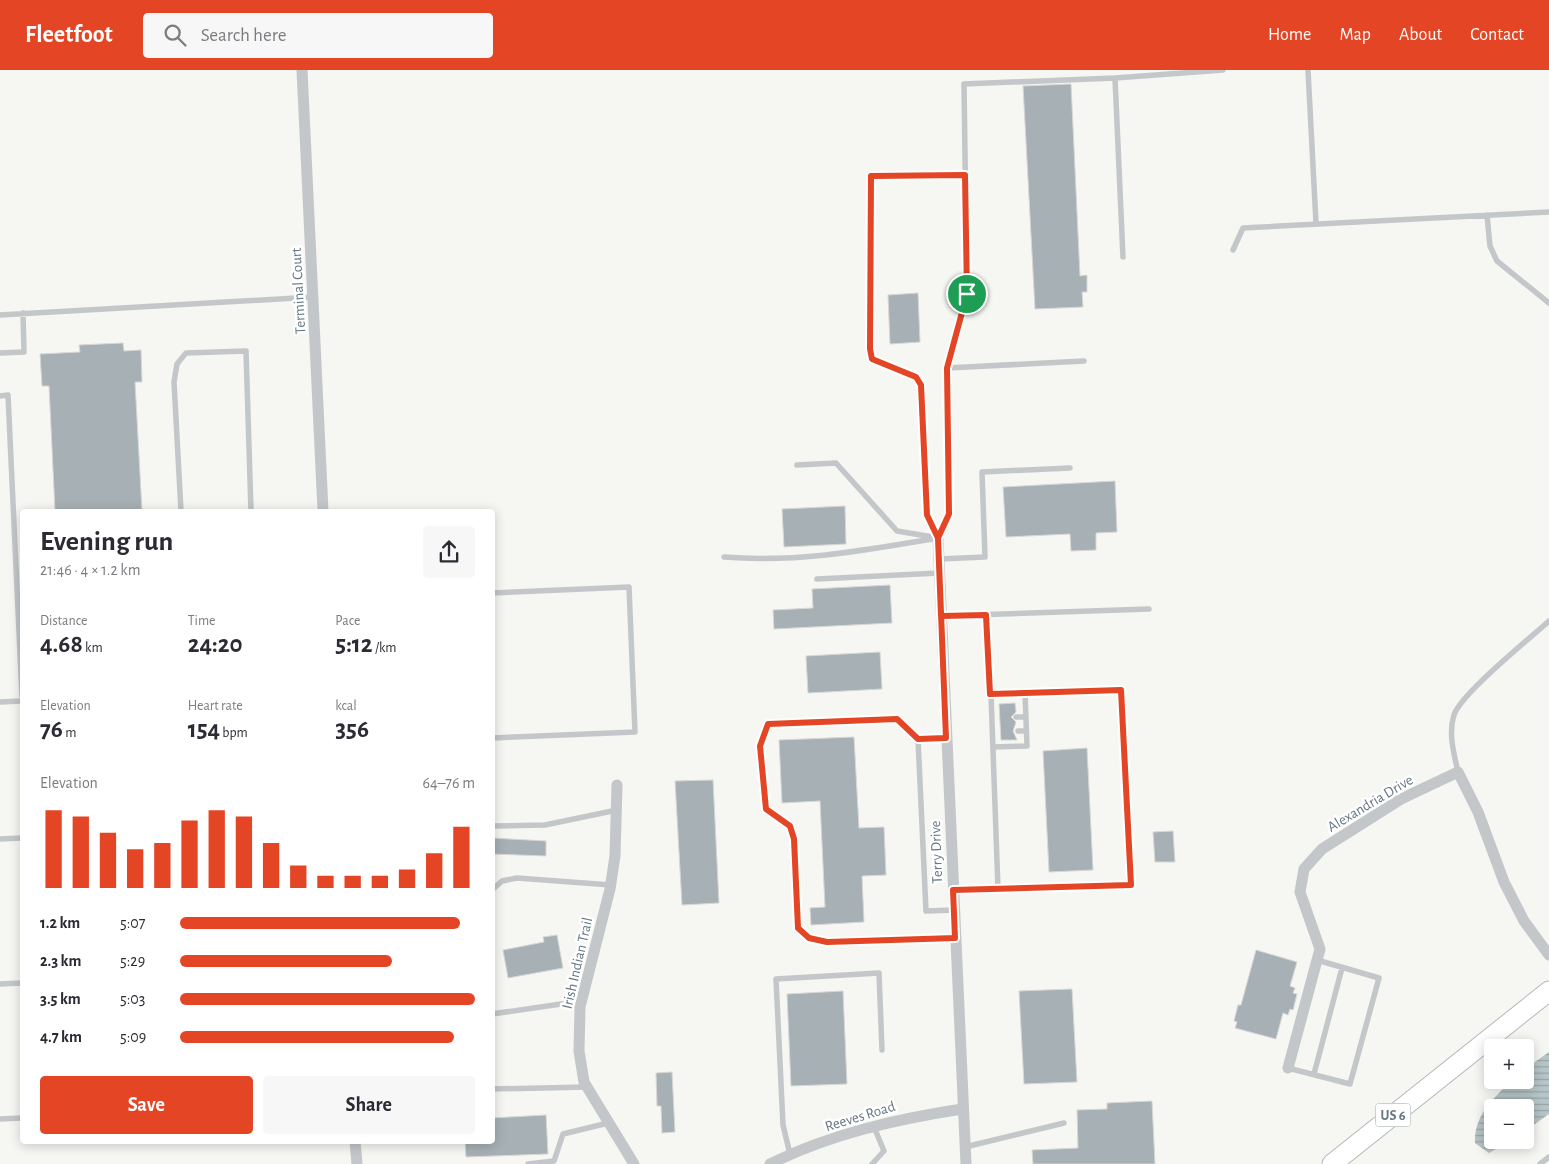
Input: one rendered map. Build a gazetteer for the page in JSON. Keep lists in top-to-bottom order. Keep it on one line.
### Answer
{"streets":{"main road":["US 6"],"street":["Terminal Court","Alexandria Drive","Terry Drive","Irish Indian Trail","Reeves Road"]},"crossings":[["Terry Drive","Reeves Road"]],"page":{"header":"Fleetfoot","search":"Search here","nav":["Home","Map","About","Contact"],"heading":["Evening run","21:46 · 4 × 1.2 km"],"stats":[["Distance","4.68 km"],["Time","24:20"],["Pace","5:12 /km"],["Elevation","76 m"],["Heart rate","154 bpm"],["kcal","356"]],"chart":["Elevation","64–76 m"],"list":[{"name":"1.2 km","note":"5:07"},{"name":"2.3 km","note":"5:29"},{"name":"3.5 km","note":"5:03"},{"name":"4.7 km","note":"5:09"}],"map_buttons":["+","−"],"buttons":["Save","Share"]}}
